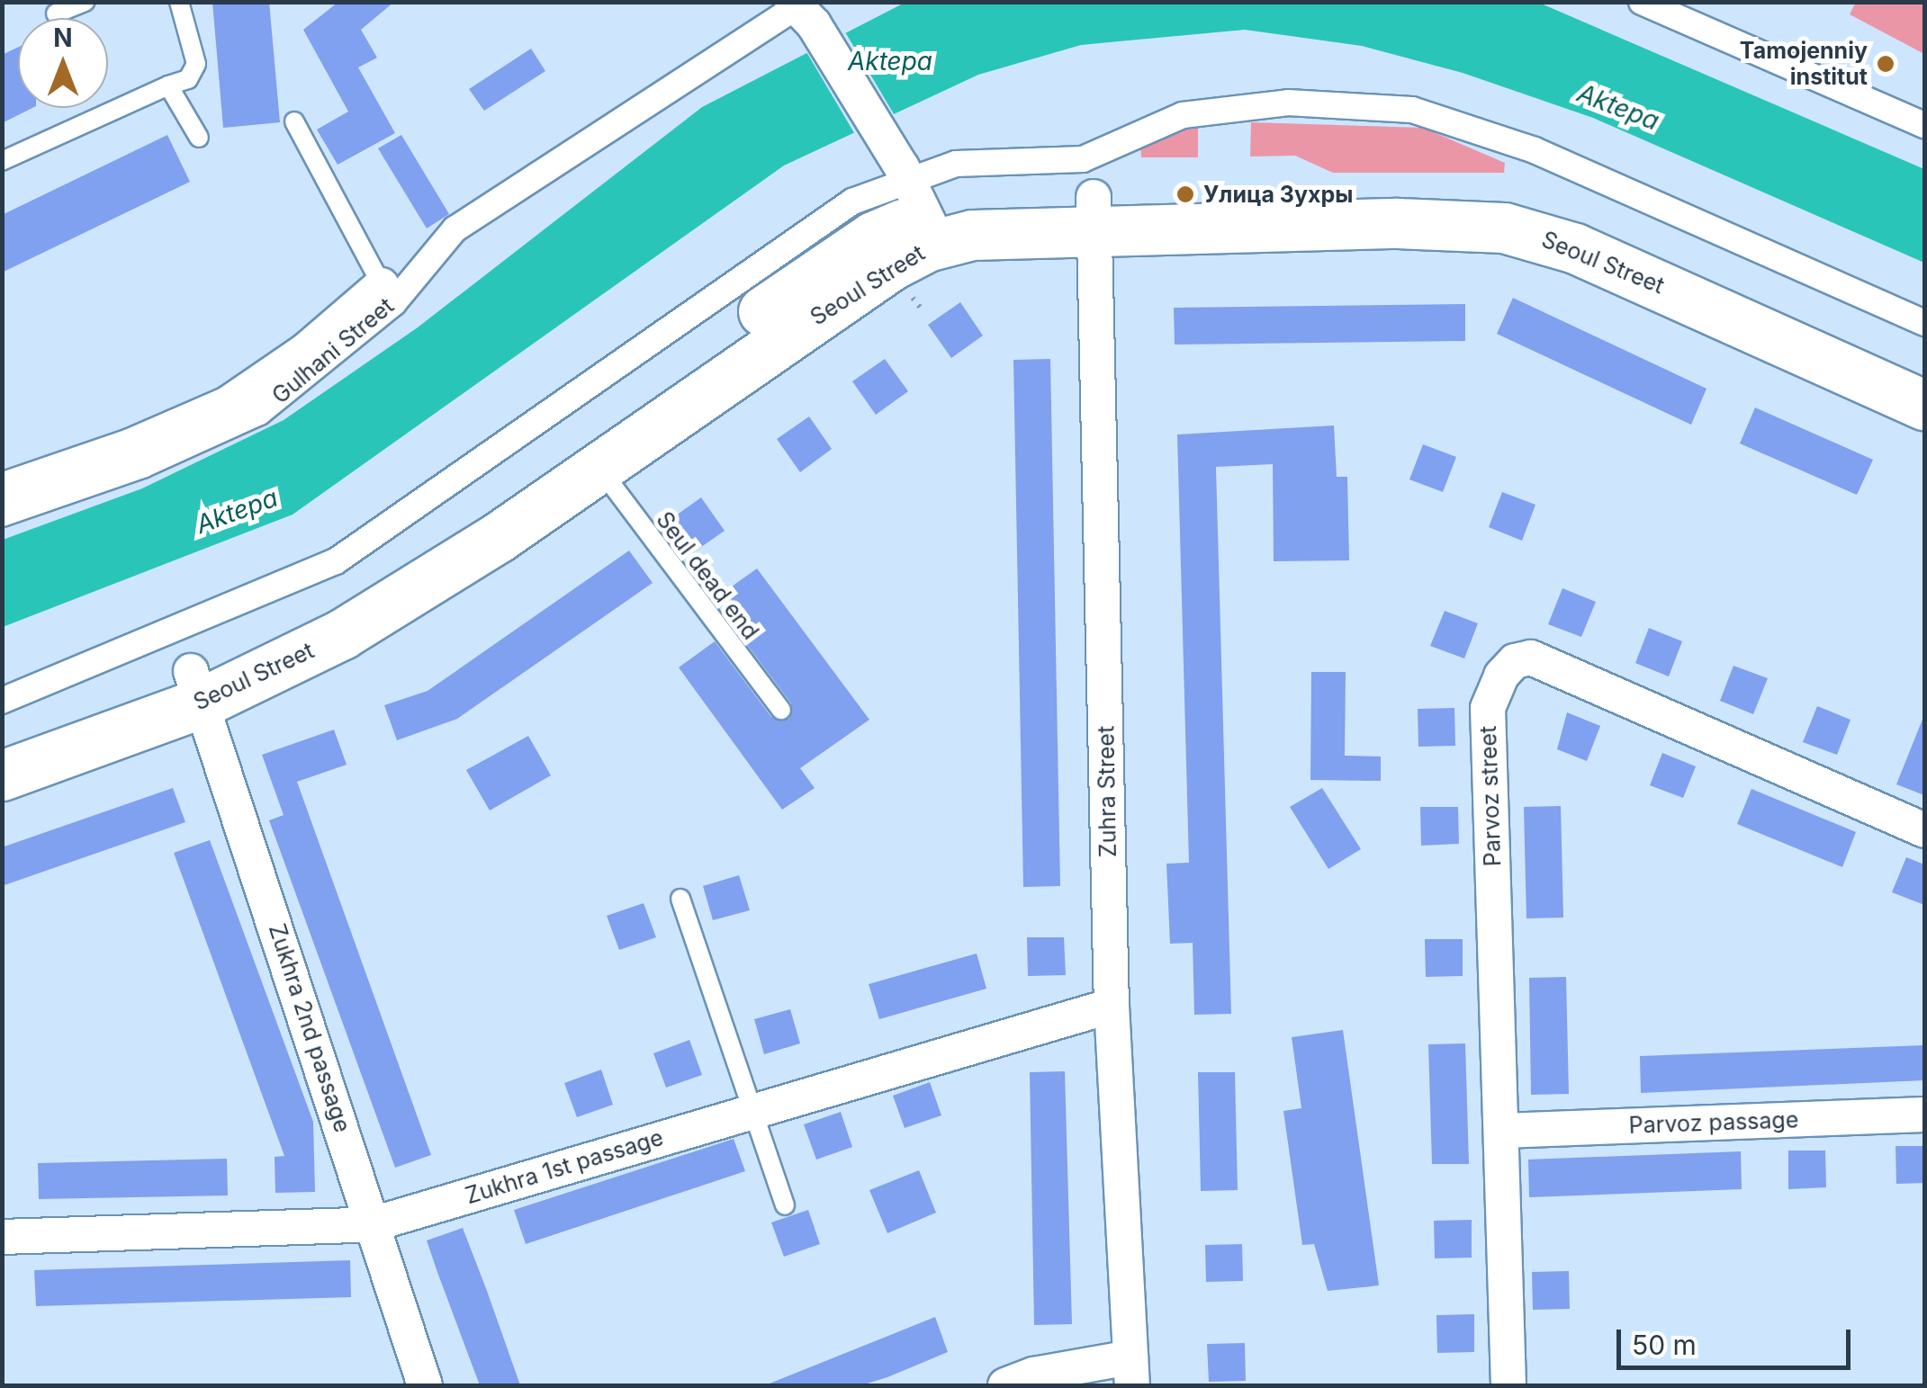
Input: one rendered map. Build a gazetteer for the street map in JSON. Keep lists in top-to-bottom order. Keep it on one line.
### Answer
{"streets":{"main road":["Seoul Street"],"street":["Gulhani Street","Zuhra Street","Parvoz street","Zukhra 2nd passage","Parvoz passage","Zukhra 1st passage"],"lane":["Seul dead end"]},"crossings":[["Seoul Street","Seul dead end"],["Seoul Street","Zuhra Street"],["Seoul Street","Zukhra 2nd passage"],["Zuhra Street","Zukhra 1st passage"],["Parvoz street","Parvoz passage"],["Zukhra 2nd passage","Zukhra 1st passage"]],"water":["Aktepa"],"places":["Tamojenniy institut","Улица Зухры"],"scale_bar":"50 m","north":"top"}
